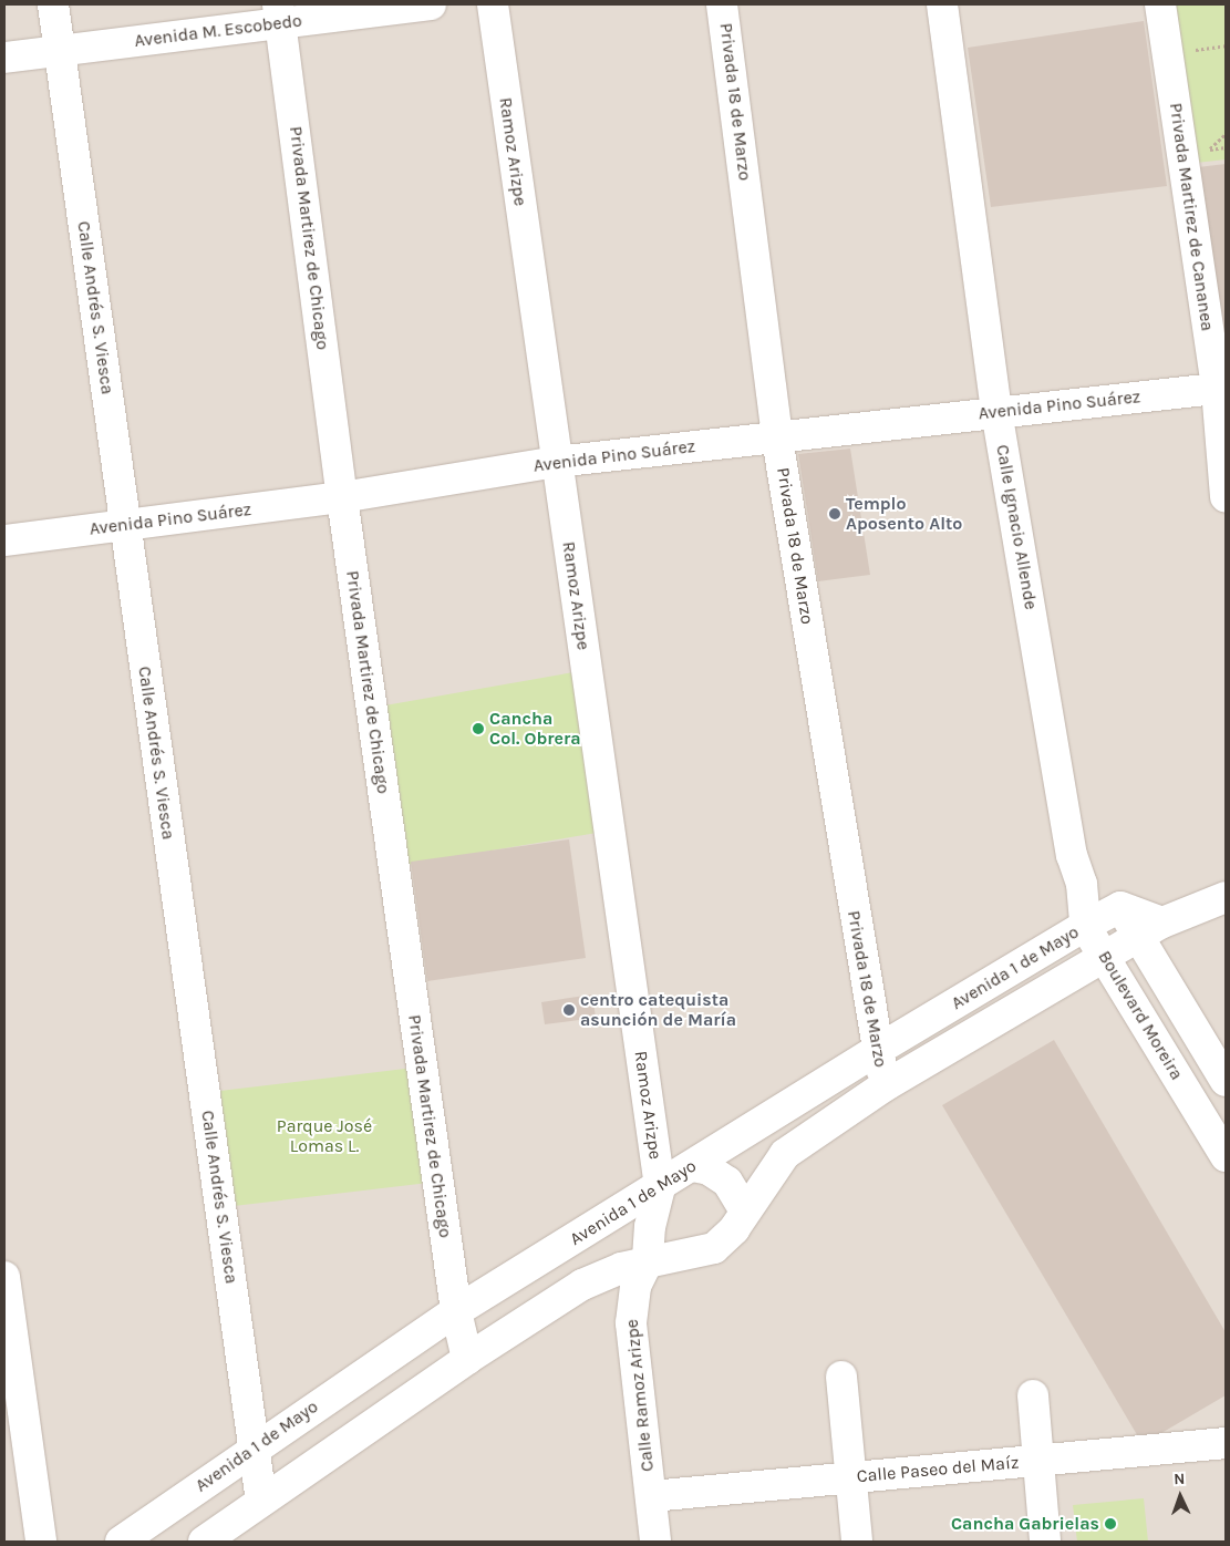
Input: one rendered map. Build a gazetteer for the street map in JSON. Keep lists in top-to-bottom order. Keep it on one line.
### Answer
{"streets":{"street":["Avenida M. Escobedo","Privada 18 de Marzo","Ramoz Arizpe","Privada Martirez de Cananea","Privada Martirez de Chicago","Calle Andrés S. Viesca","Avenida Pino Suárez","Calle Ignacio Allende","Avenida 1 de Mayo","Boulevard Moreira","Calle Ramoz Arizpe","Calle Paseo del Maíz"]},"crossings":[["Avenida M. Escobedo","Privada Martirez de Chicago"],["Avenida M. Escobedo","Calle Andrés S. Viesca"],["Privada 18 de Marzo","Avenida Pino Suárez"],["Privada 18 de Marzo","Avenida 1 de Mayo"],["Ramoz Arizpe","Avenida Pino Suárez"],["Ramoz Arizpe","Avenida 1 de Mayo"],["Ramoz Arizpe","Calle Ramoz Arizpe"],["Privada Martirez de Cananea","Avenida Pino Suárez"],["Privada Martirez de Chicago","Avenida Pino Suárez"],["Privada Martirez de Chicago","Avenida 1 de Mayo"],["Calle Andrés S. Viesca","Avenida Pino Suárez"],["Calle Andrés S. Viesca","Avenida 1 de Mayo"],["Avenida Pino Suárez","Calle Ignacio Allende"],["Calle Ignacio Allende","Boulevard Moreira"],["Avenida 1 de Mayo","Boulevard Moreira"],["Avenida 1 de Mayo","Calle Ramoz Arizpe"],["Calle Ramoz Arizpe","Calle Paseo del Maíz"]],"parks":["Parque José Lomas L."],"places":["Templo Aposento Alto","Cancha Col. Obrera","centro catequista asunción de María","Cancha Gabrielas"],"north":"top"}
